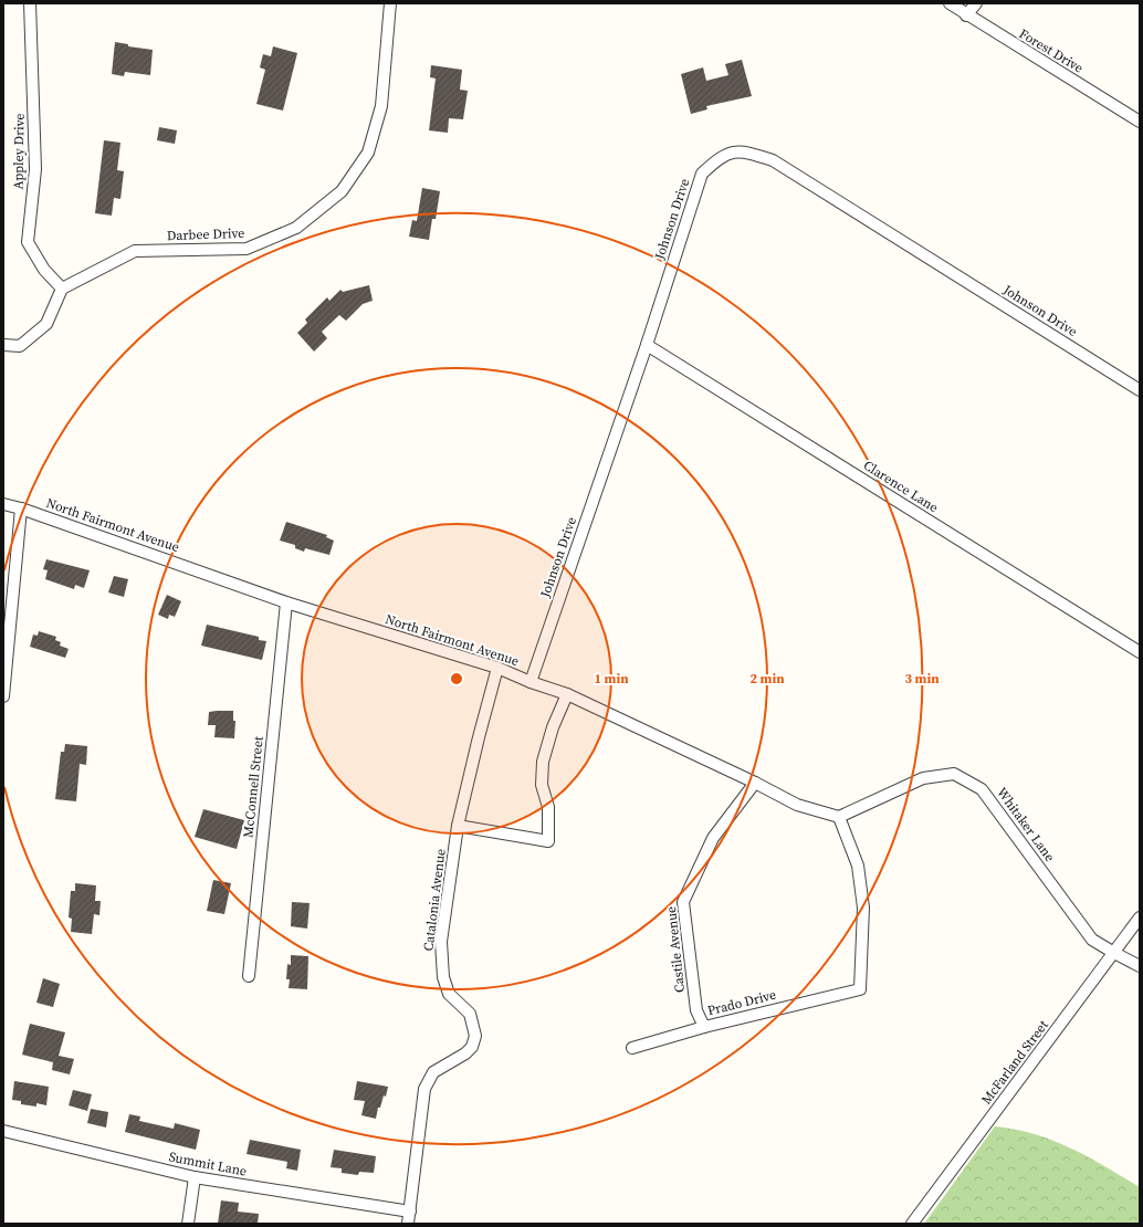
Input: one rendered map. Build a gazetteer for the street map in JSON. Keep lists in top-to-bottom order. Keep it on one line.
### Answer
{"streets":{"street":["Forest Drive","Appley Drive","Johnson Drive","Darbee Drive","Clarence Lane","North Fairmont Avenue","McConnell Street","Whitaker Lane","Catalonia Avenue","Castile Avenue","Prado Drive","McFarland Street","Summit Lane"]},"crossings":[["Appley Drive","Darbee Drive"],["Johnson Drive","Clarence Lane"],["Johnson Drive","North Fairmont Avenue"],["North Fairmont Avenue","McConnell Street"],["North Fairmont Avenue","Whitaker Lane"],["North Fairmont Avenue","Catalonia Avenue"],["North Fairmont Avenue","Castile Avenue"],["North Fairmont Avenue","Prado Drive"],["Whitaker Lane","Prado Drive"],["Whitaker Lane","McFarland Street"],["Catalonia Avenue","Summit Lane"],["Castile Avenue","Prado Drive"]],"rings":["1 min","2 min","3 min"]}
